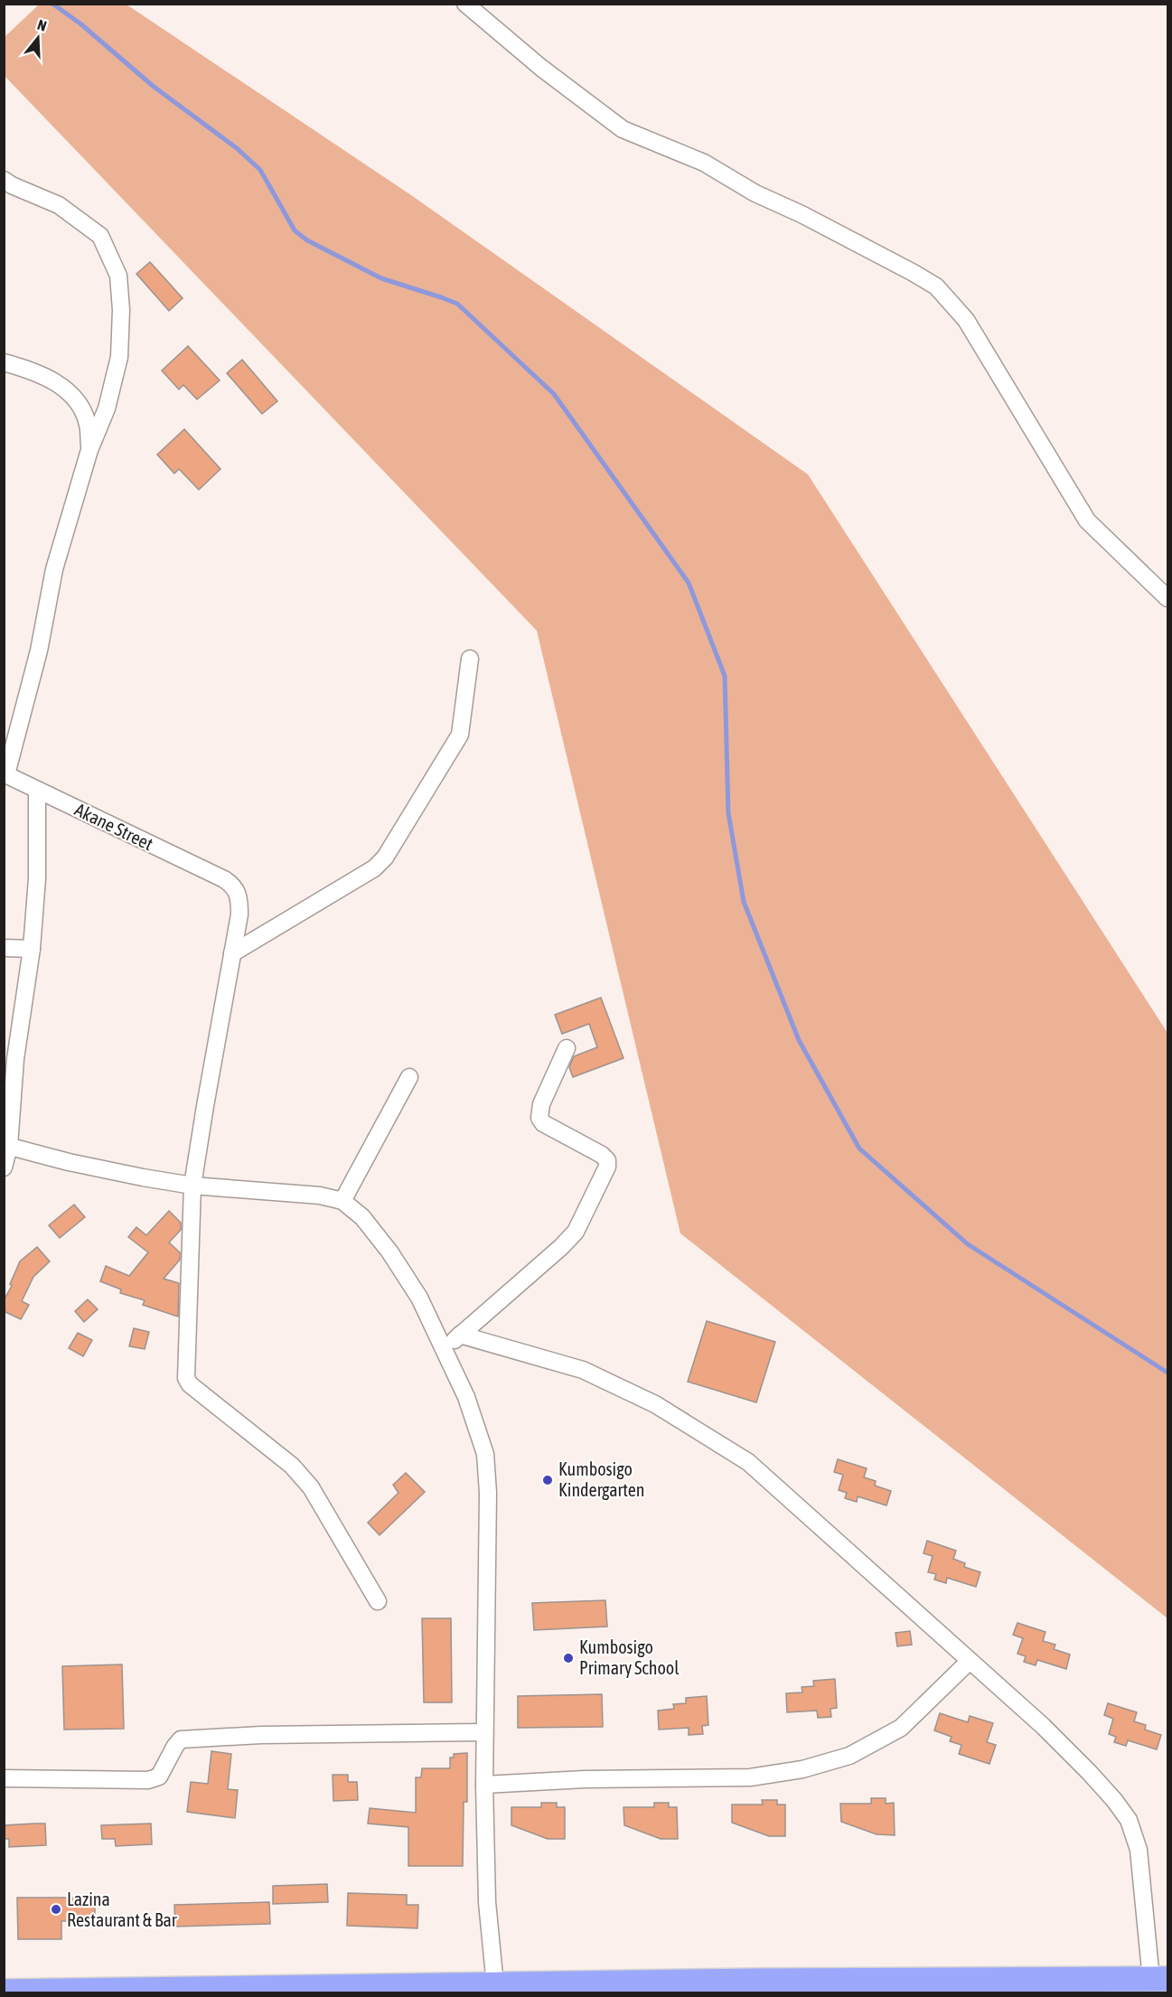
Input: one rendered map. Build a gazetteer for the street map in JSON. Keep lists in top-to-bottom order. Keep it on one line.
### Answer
{"streets":{"street":["Akane Street"]},"places":["Kumbosigo Kindergarten","Kumbosigo Primary School","Lazina Restaurant & Bar"],"north":"top"}
